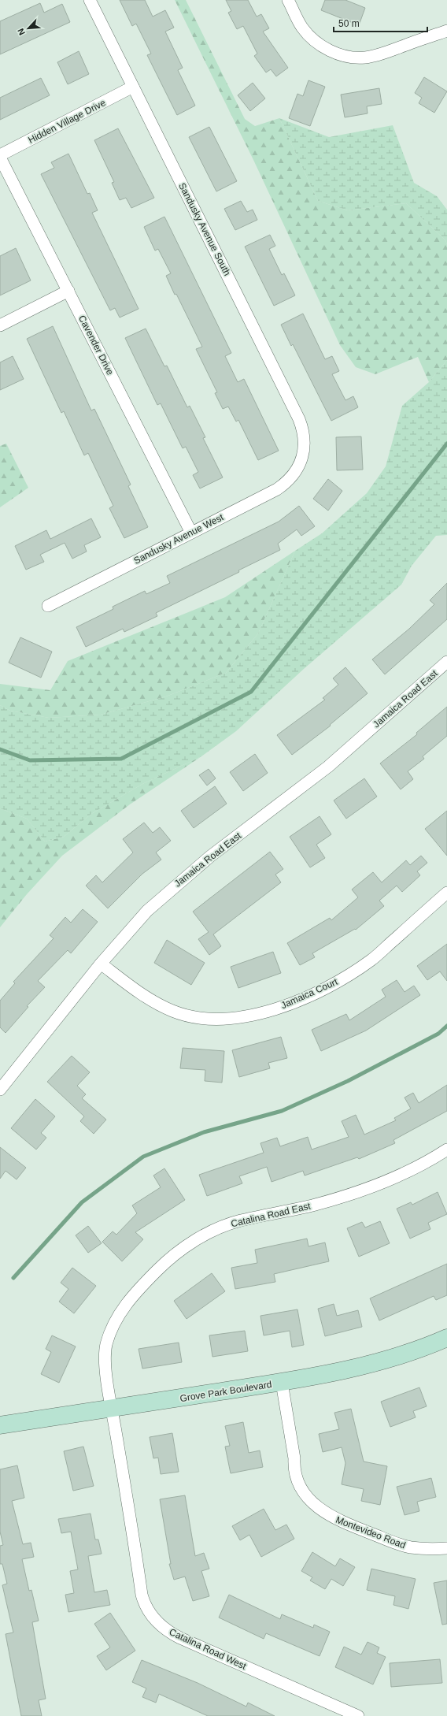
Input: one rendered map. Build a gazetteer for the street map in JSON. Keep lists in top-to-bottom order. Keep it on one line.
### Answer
{"streets":{"street":["Hidden Village Drive","Sandusky Avenue South","Cavender Drive","Sandusky Avenue West","Jamaica Road East","Jamaica Court","Catalina Road East","Grove Park Boulevard","Montevideo Road","Catalina Road West"]},"crossings":[["Hidden Village Drive","Sandusky Avenue South"],["Hidden Village Drive","Cavender Drive"],["Sandusky Avenue South","Sandusky Avenue West"],["Cavender Drive","Sandusky Avenue West"],["Jamaica Road East","Jamaica Court"],["Catalina Road East","Grove Park Boulevard"],["Catalina Road East","Catalina Road West"],["Grove Park Boulevard","Montevideo Road"],["Grove Park Boulevard","Catalina Road West"]],"scale_bar":"50 m","north":"bottom left"}
